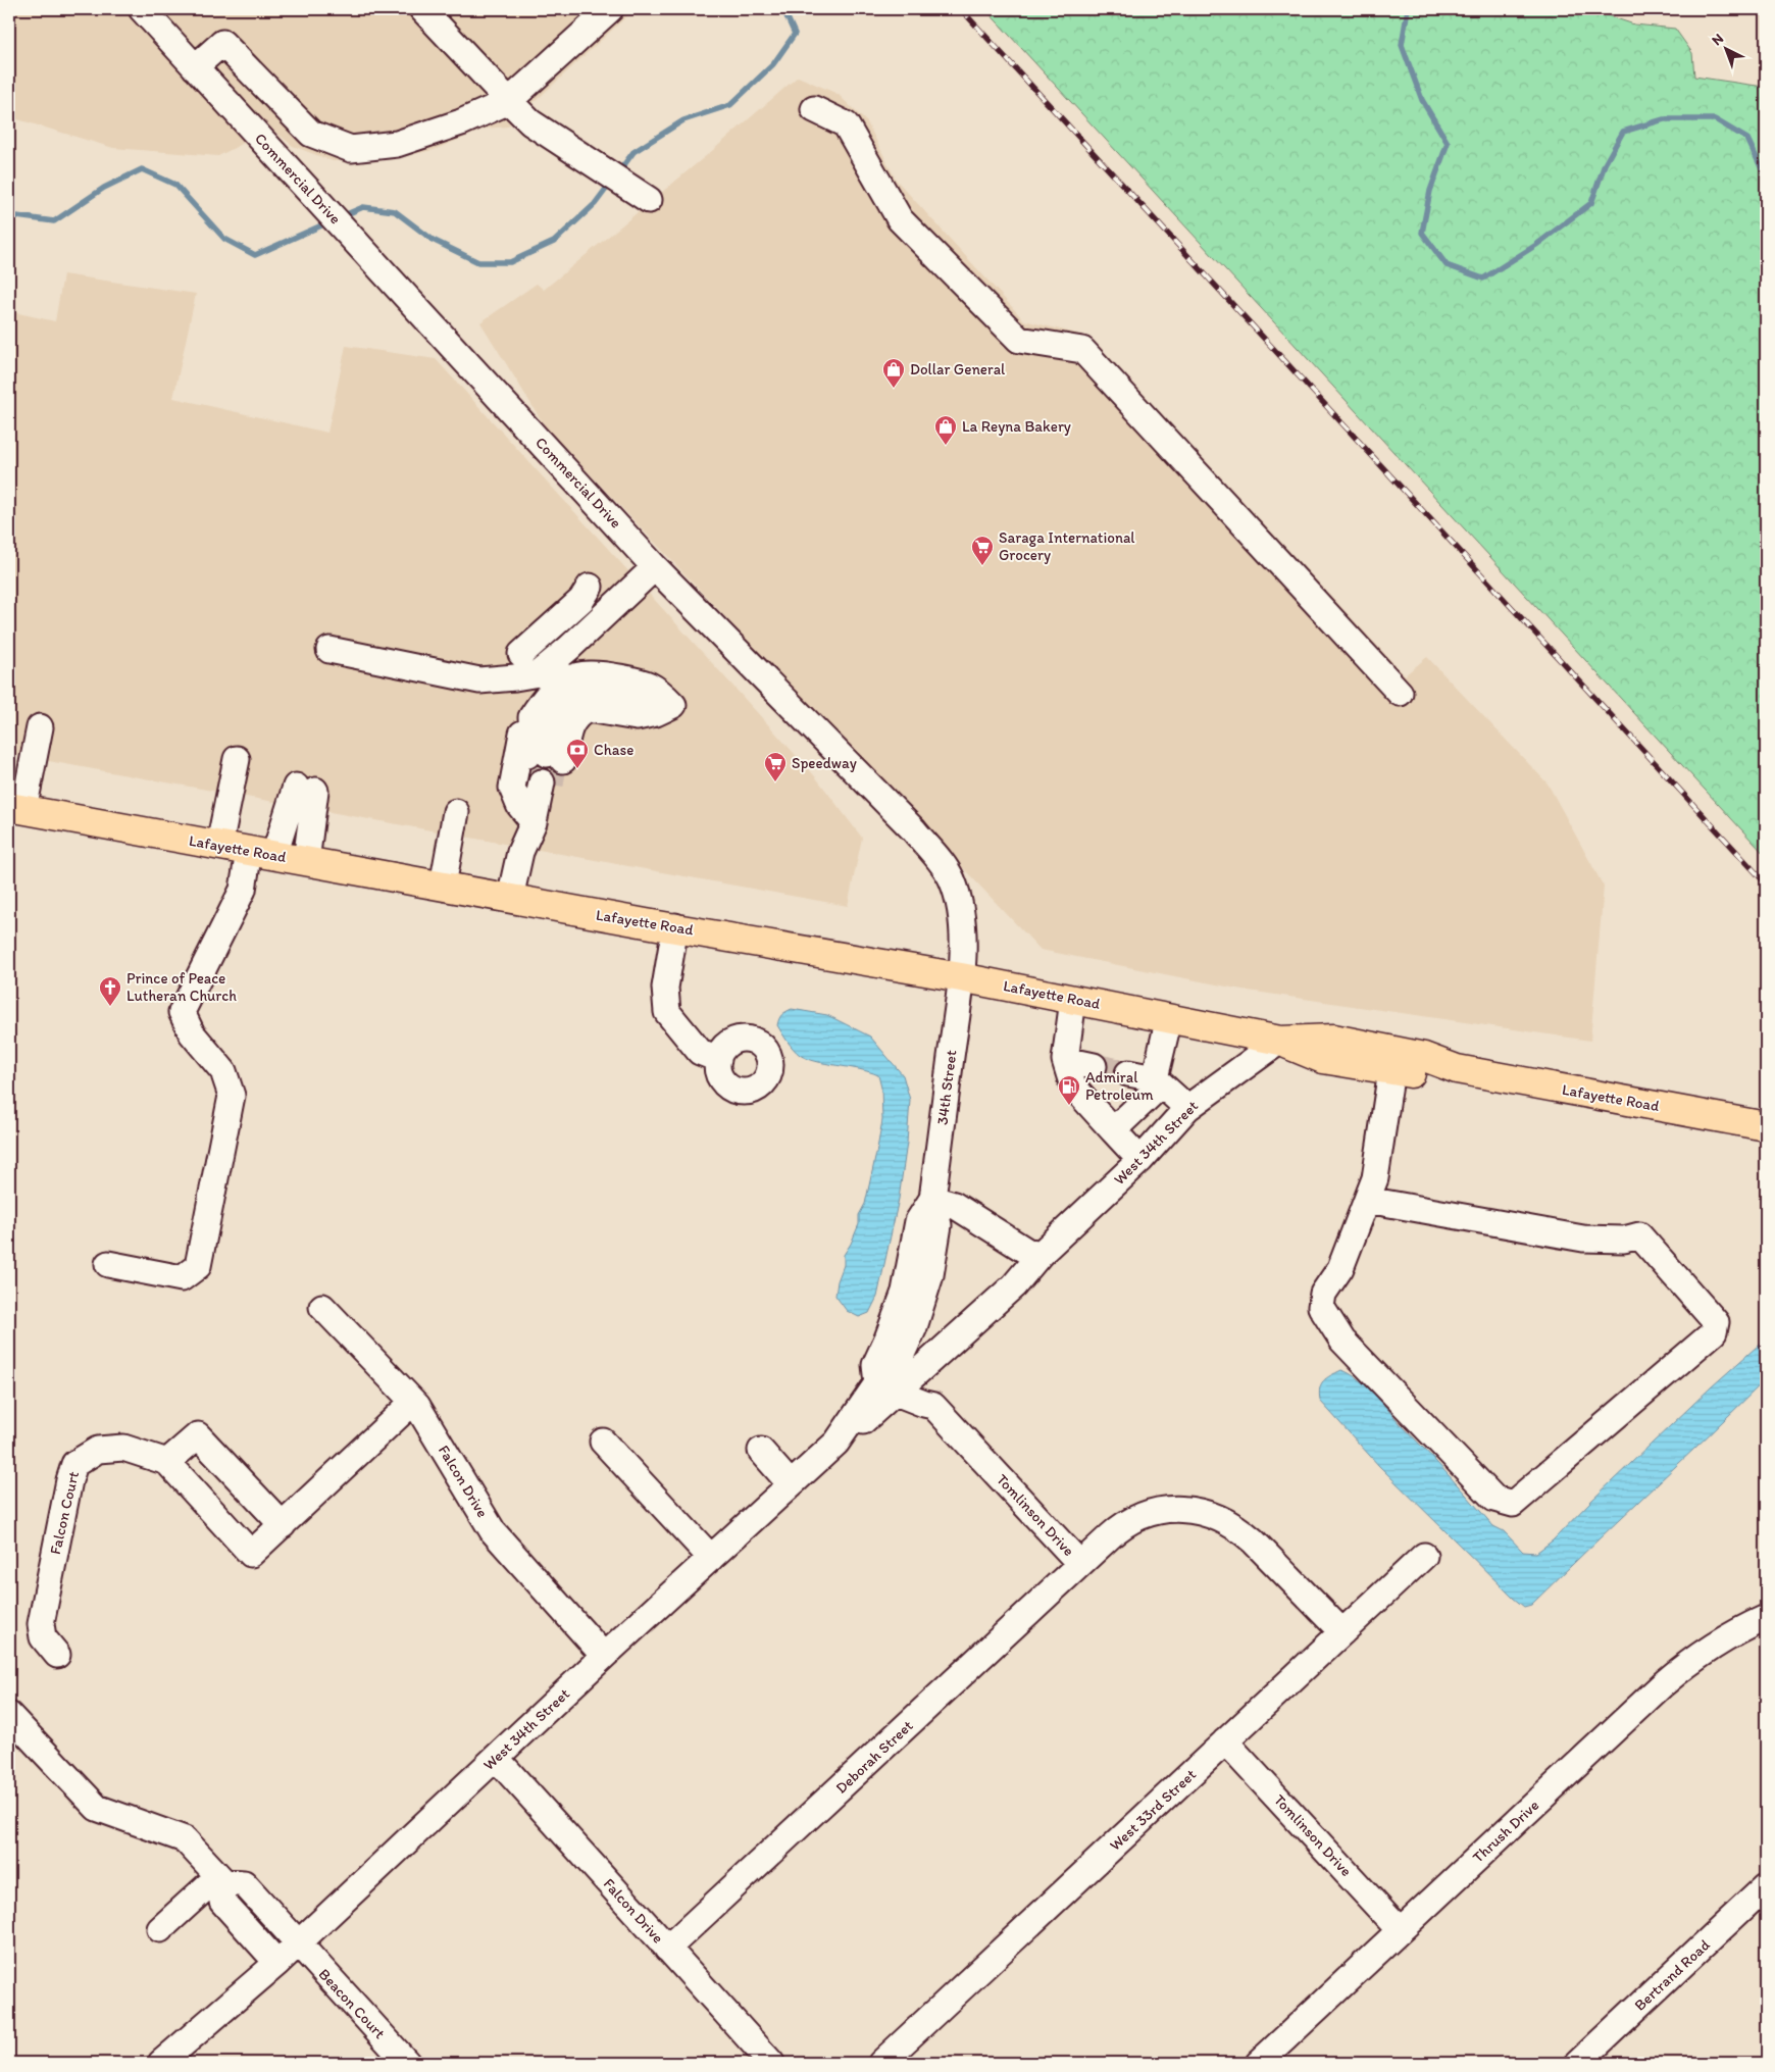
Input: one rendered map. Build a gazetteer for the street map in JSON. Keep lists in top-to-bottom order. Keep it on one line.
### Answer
{"streets":{"main road":["Lafayette Road"],"street":["Commercial Drive","34th Street","West 34th Street","Falcon Drive","Falcon Court","Tomlinson Drive","Deborah Street","West 33rd Street","Thrush Drive","Bertrand Road","Beacon Court"]},"crossings":[["Commercial Drive","Lafayette Road"],["Commercial Drive","34th Street"],["Lafayette Road","34th Street"],["Lafayette Road","West 34th Street"],["West 34th Street","Falcon Drive"],["West 34th Street","Tomlinson Drive"],["West 34th Street","Beacon Court"],["Falcon Drive","Falcon Court"],["Falcon Drive","Deborah Street"],["Tomlinson Drive","Deborah Street"],["Tomlinson Drive","West 33rd Street"],["Tomlinson Drive","Thrush Drive"]],"places":{"shop":["Dollar General","La Reyna Bakery"],"supermarket":["Saraga International Grocery","Speedway"],"bank":["Chase"],"church":["Prince of Peace Lutheran Church"],"fuel station":["Admiral Petroleum"]},"north":"top left"}
